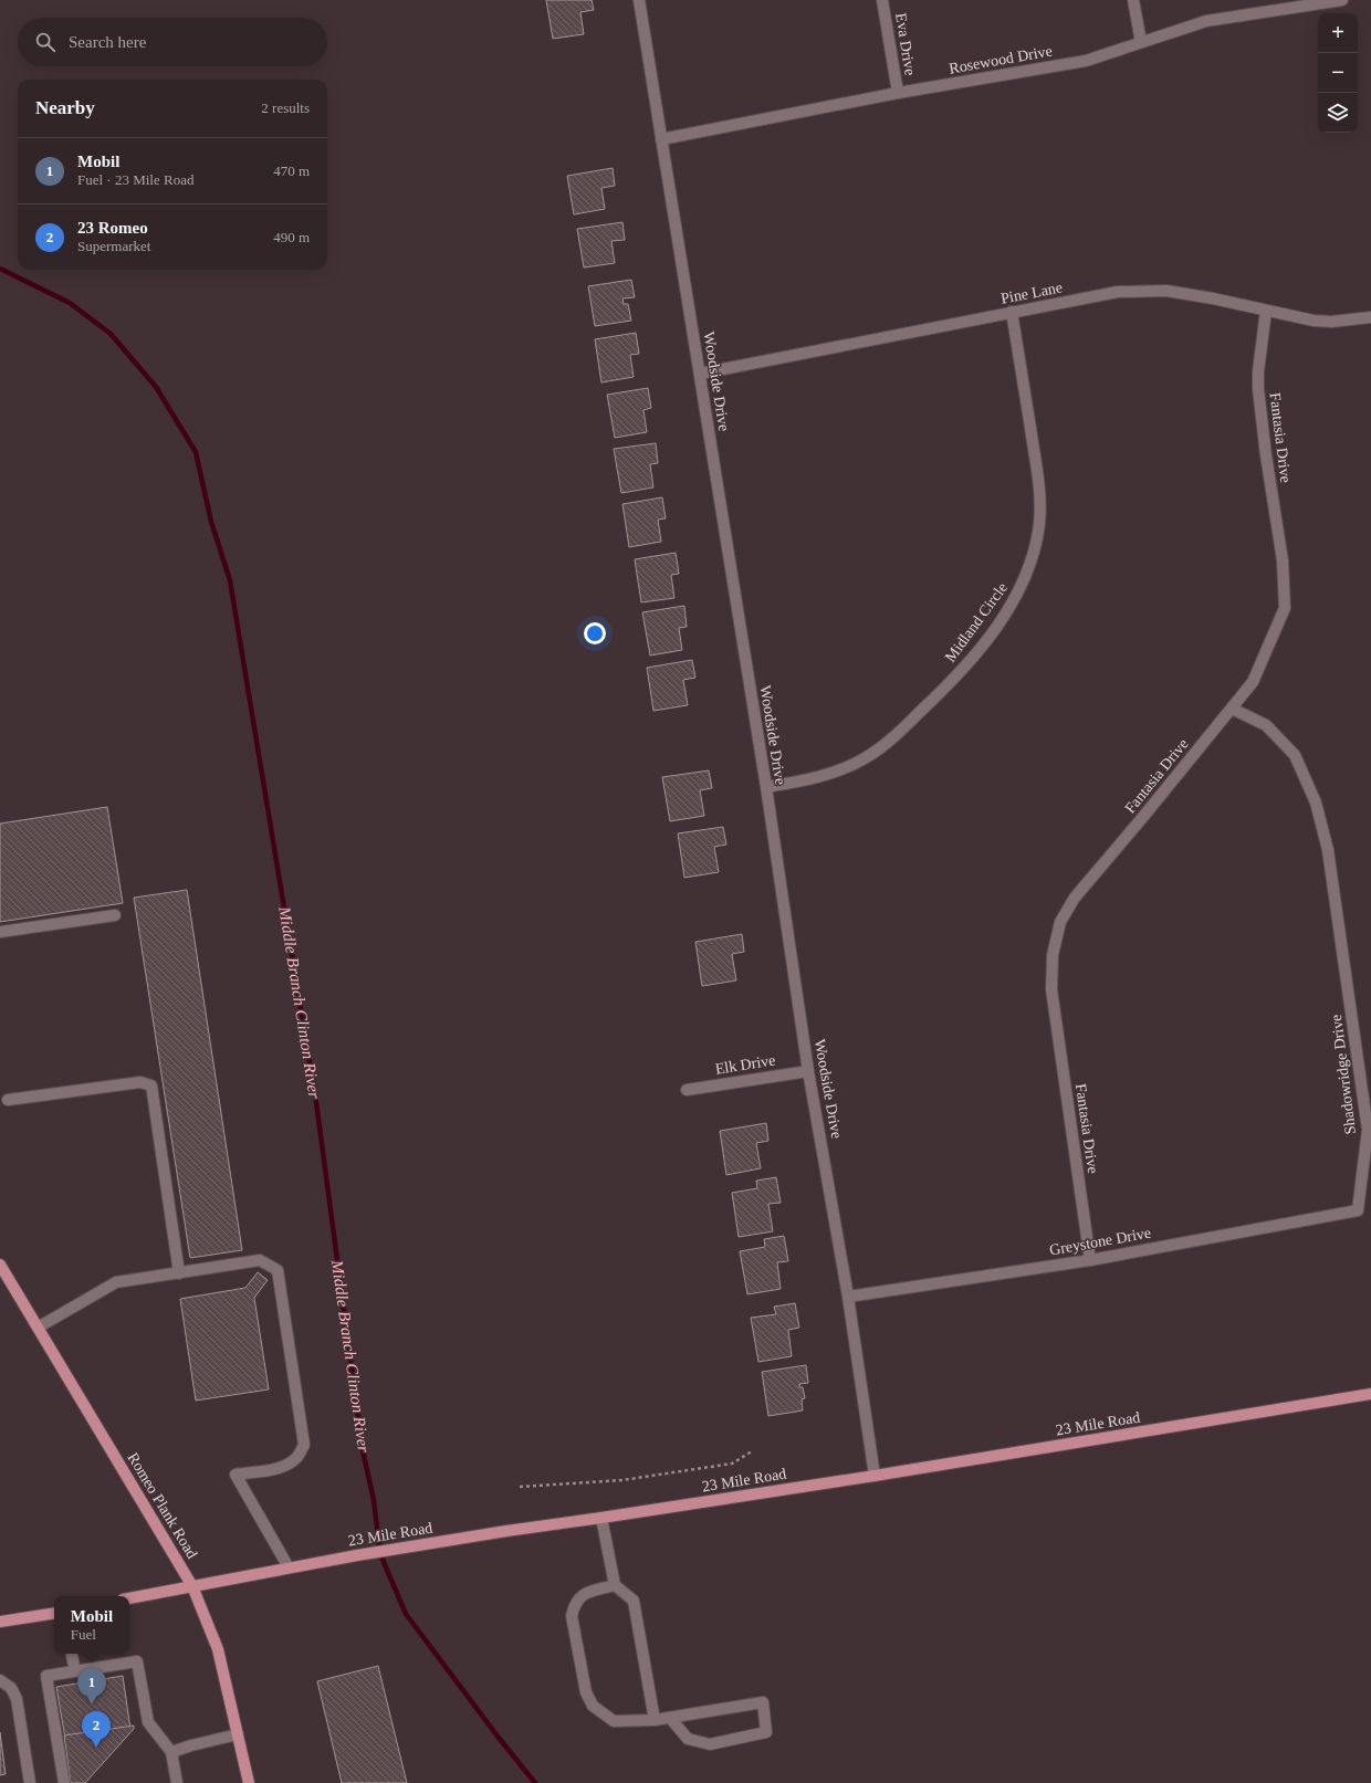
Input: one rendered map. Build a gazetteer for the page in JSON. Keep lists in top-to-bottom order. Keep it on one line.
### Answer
{"streets":{"main road":["23 Mile Road","Romeo Plank Road"],"street":["Eva Drive","Rosewood Drive","Pine Lane","Woodside Drive","Fantasia Drive","Midland Circle","Elk Drive","Shadowridge Drive","Greystone Drive"]},"crossings":[["Eva Drive","Rosewood Drive"],["Rosewood Drive","Woodside Drive"],["Pine Lane","Woodside Drive"],["Pine Lane","Fantasia Drive"],["Pine Lane","Midland Circle"],["Woodside Drive","Midland Circle"],["Woodside Drive","Elk Drive"],["Woodside Drive","Greystone Drive"],["Woodside Drive","23 Mile Road"],["Fantasia Drive","Shadowridge Drive"],["Fantasia Drive","Greystone Drive"],["Shadowridge Drive","Greystone Drive"],["23 Mile Road","Romeo Plank Road"]],"water":["Middle Branch Clinton River"],"page":{"map_buttons":["+","−"],"search":"Search here","heading":["Nearby","2 results"],"list":[{"mark":"1","name":"Mobil","note":"Fuel · 23 Mile Road","value":"470 m"},{"mark":"2","name":"23 Romeo","note":"Supermarket","value":"490 m"}],"popup":["Mobil","Fuel"],"pins":["1","2"]}}
